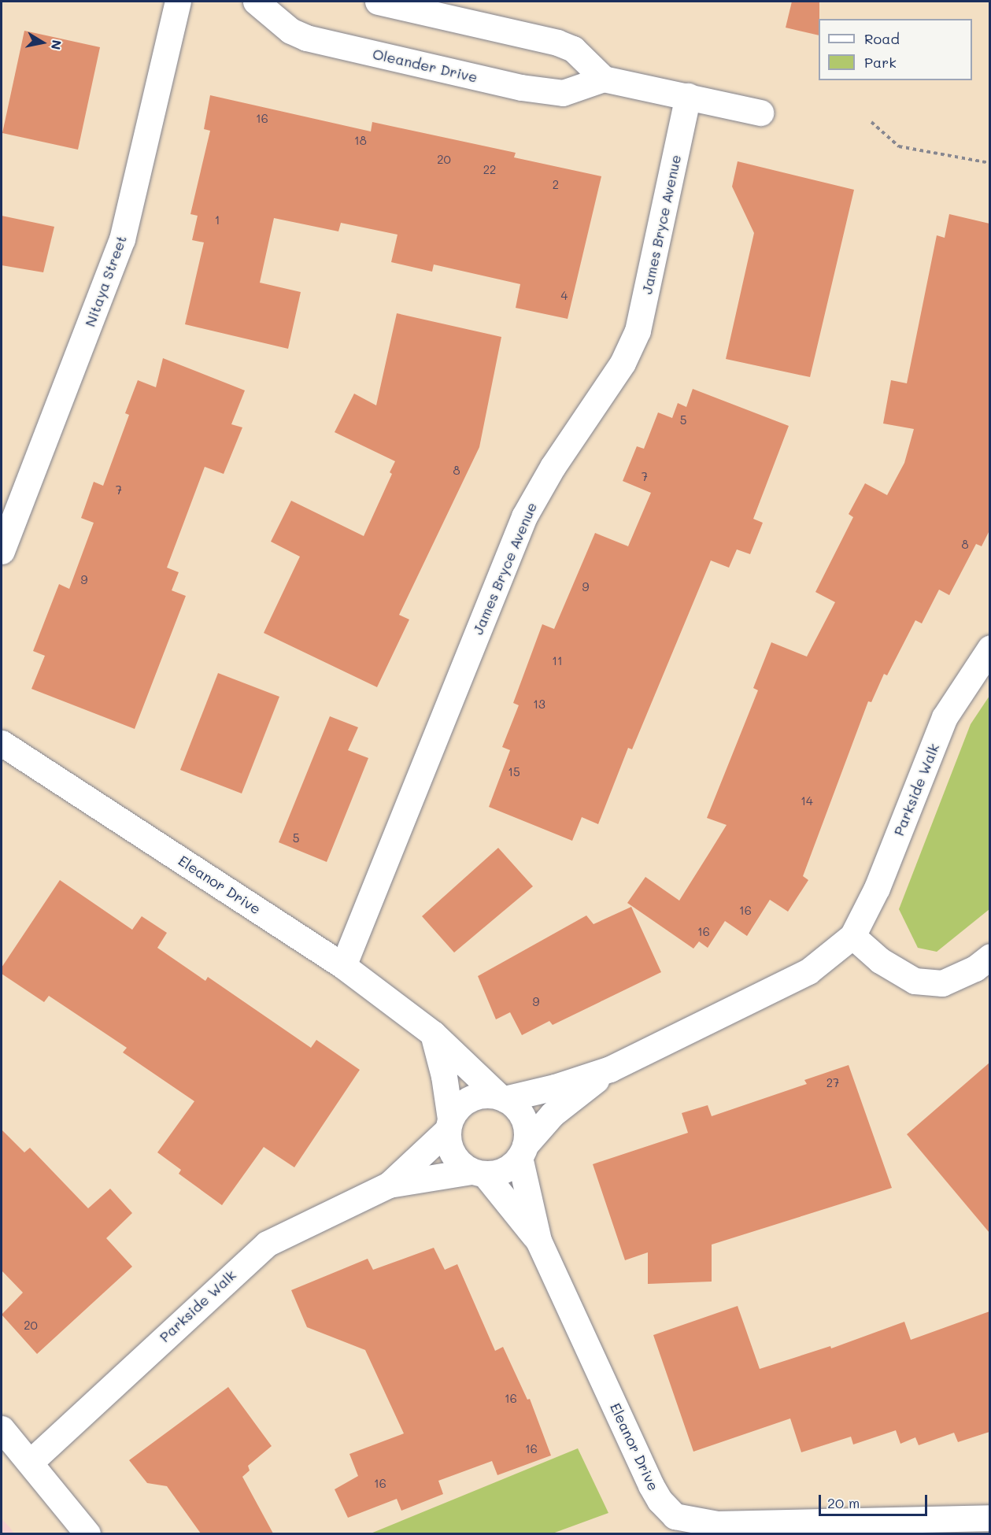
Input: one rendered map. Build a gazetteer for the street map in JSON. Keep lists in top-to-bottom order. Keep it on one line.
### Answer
{"streets":{"street":["Oleander Drive","James Bryce Avenue","Nitaya Street","Parkside Walk","Eleanor Drive"]},"crossings":[["James Bryce Avenue","Eleanor Drive"],["Parkside Walk","Eleanor Drive"]],"house_numbers":["16","18","20","22","2","1","4","5","8","7","7","8","9","9","11","13","15","14","5","16","16","9","27","20","16","16","16"],"legend":["Road","Park"],"scale_bar":"20 m","north":"right"}
